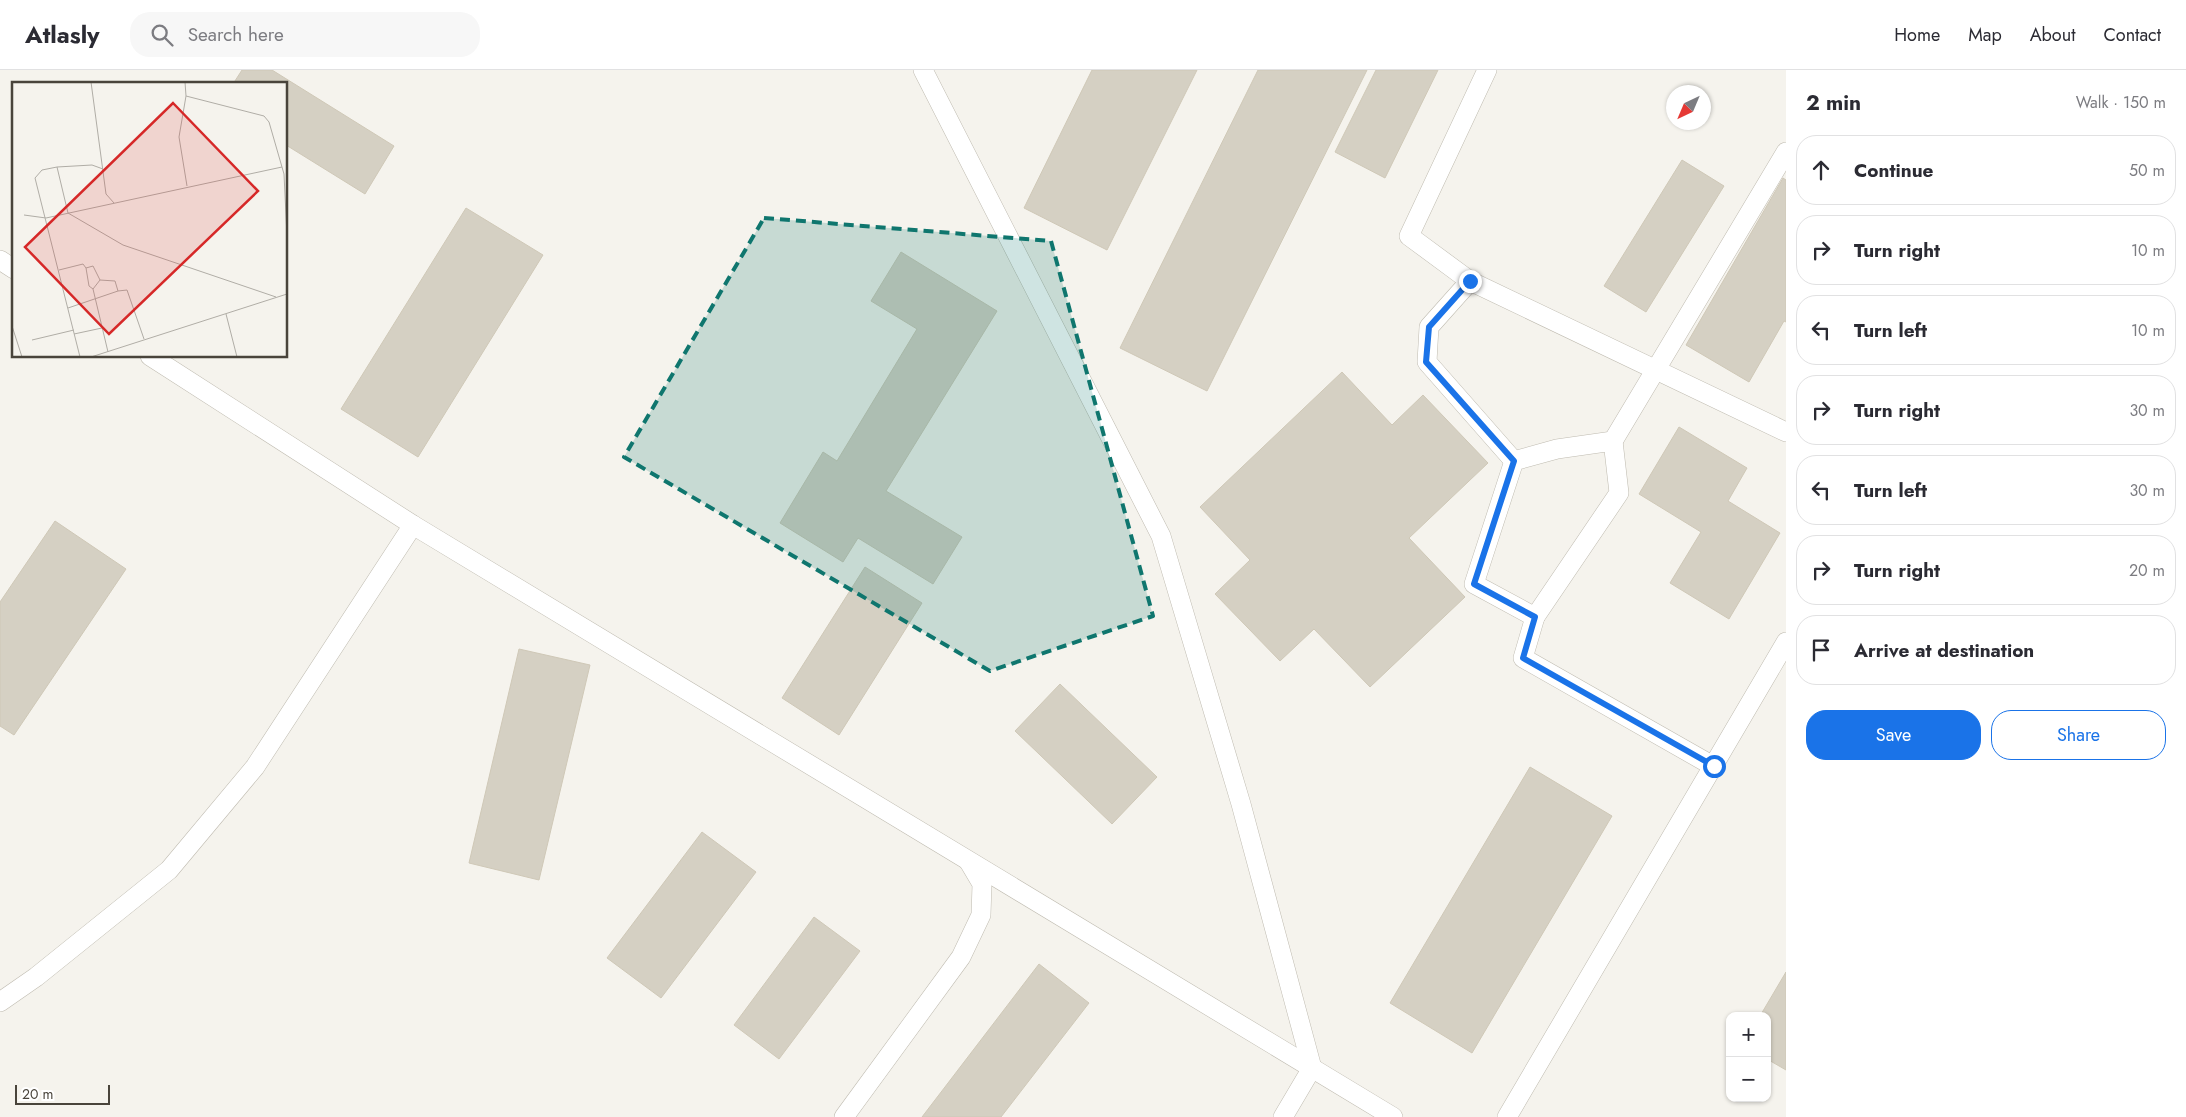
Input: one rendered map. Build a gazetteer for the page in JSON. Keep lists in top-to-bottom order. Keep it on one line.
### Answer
{"scale_bar":"20 m","north":"bottom left","page":{"header":"Atlasly","search":"Search here","nav":["Home","Map","About","Contact"],"heading":["2 min","Walk · 150 m"],"list":[["Continue","50 m"],["Turn right","10 m"],["Turn left","10 m"],["Turn right","30 m"],["Turn left","30 m"],["Turn right","20 m"],"Arrive at destination"],"buttons":["Save","Share"],"map_buttons":["+","−"],"scale":"20 m"}}
